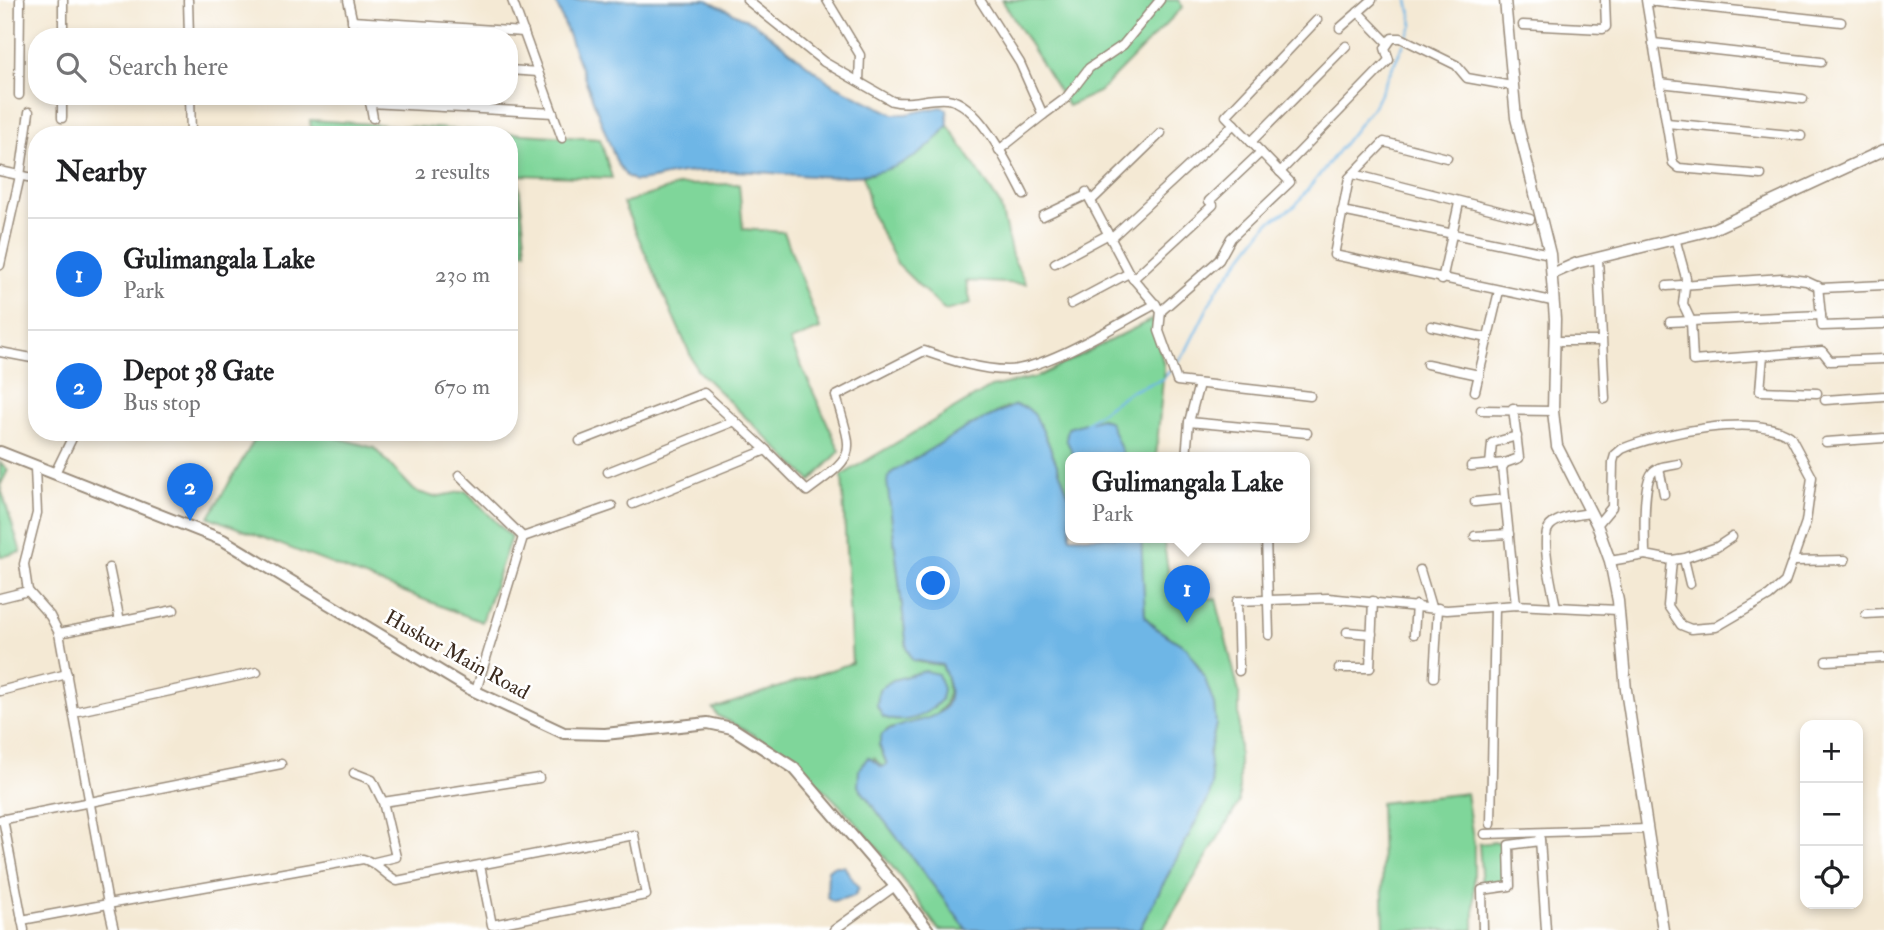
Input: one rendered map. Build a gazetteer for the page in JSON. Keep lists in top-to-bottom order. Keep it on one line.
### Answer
{"streets":{"main road":["Huskur Main Road"]},"page":{"search":"Search here","heading":["Nearby","2 results"],"list":[{"mark":"1","name":"Gulimangala Lake","note":"Park","value":"230 m"},{"mark":"2","name":"Depot 38 Gate","note":"Bus stop","value":"670 m"}],"popup":["Gulimangala Lake","Park"],"pins":["2","1"],"map_buttons":["+","−"]}}
